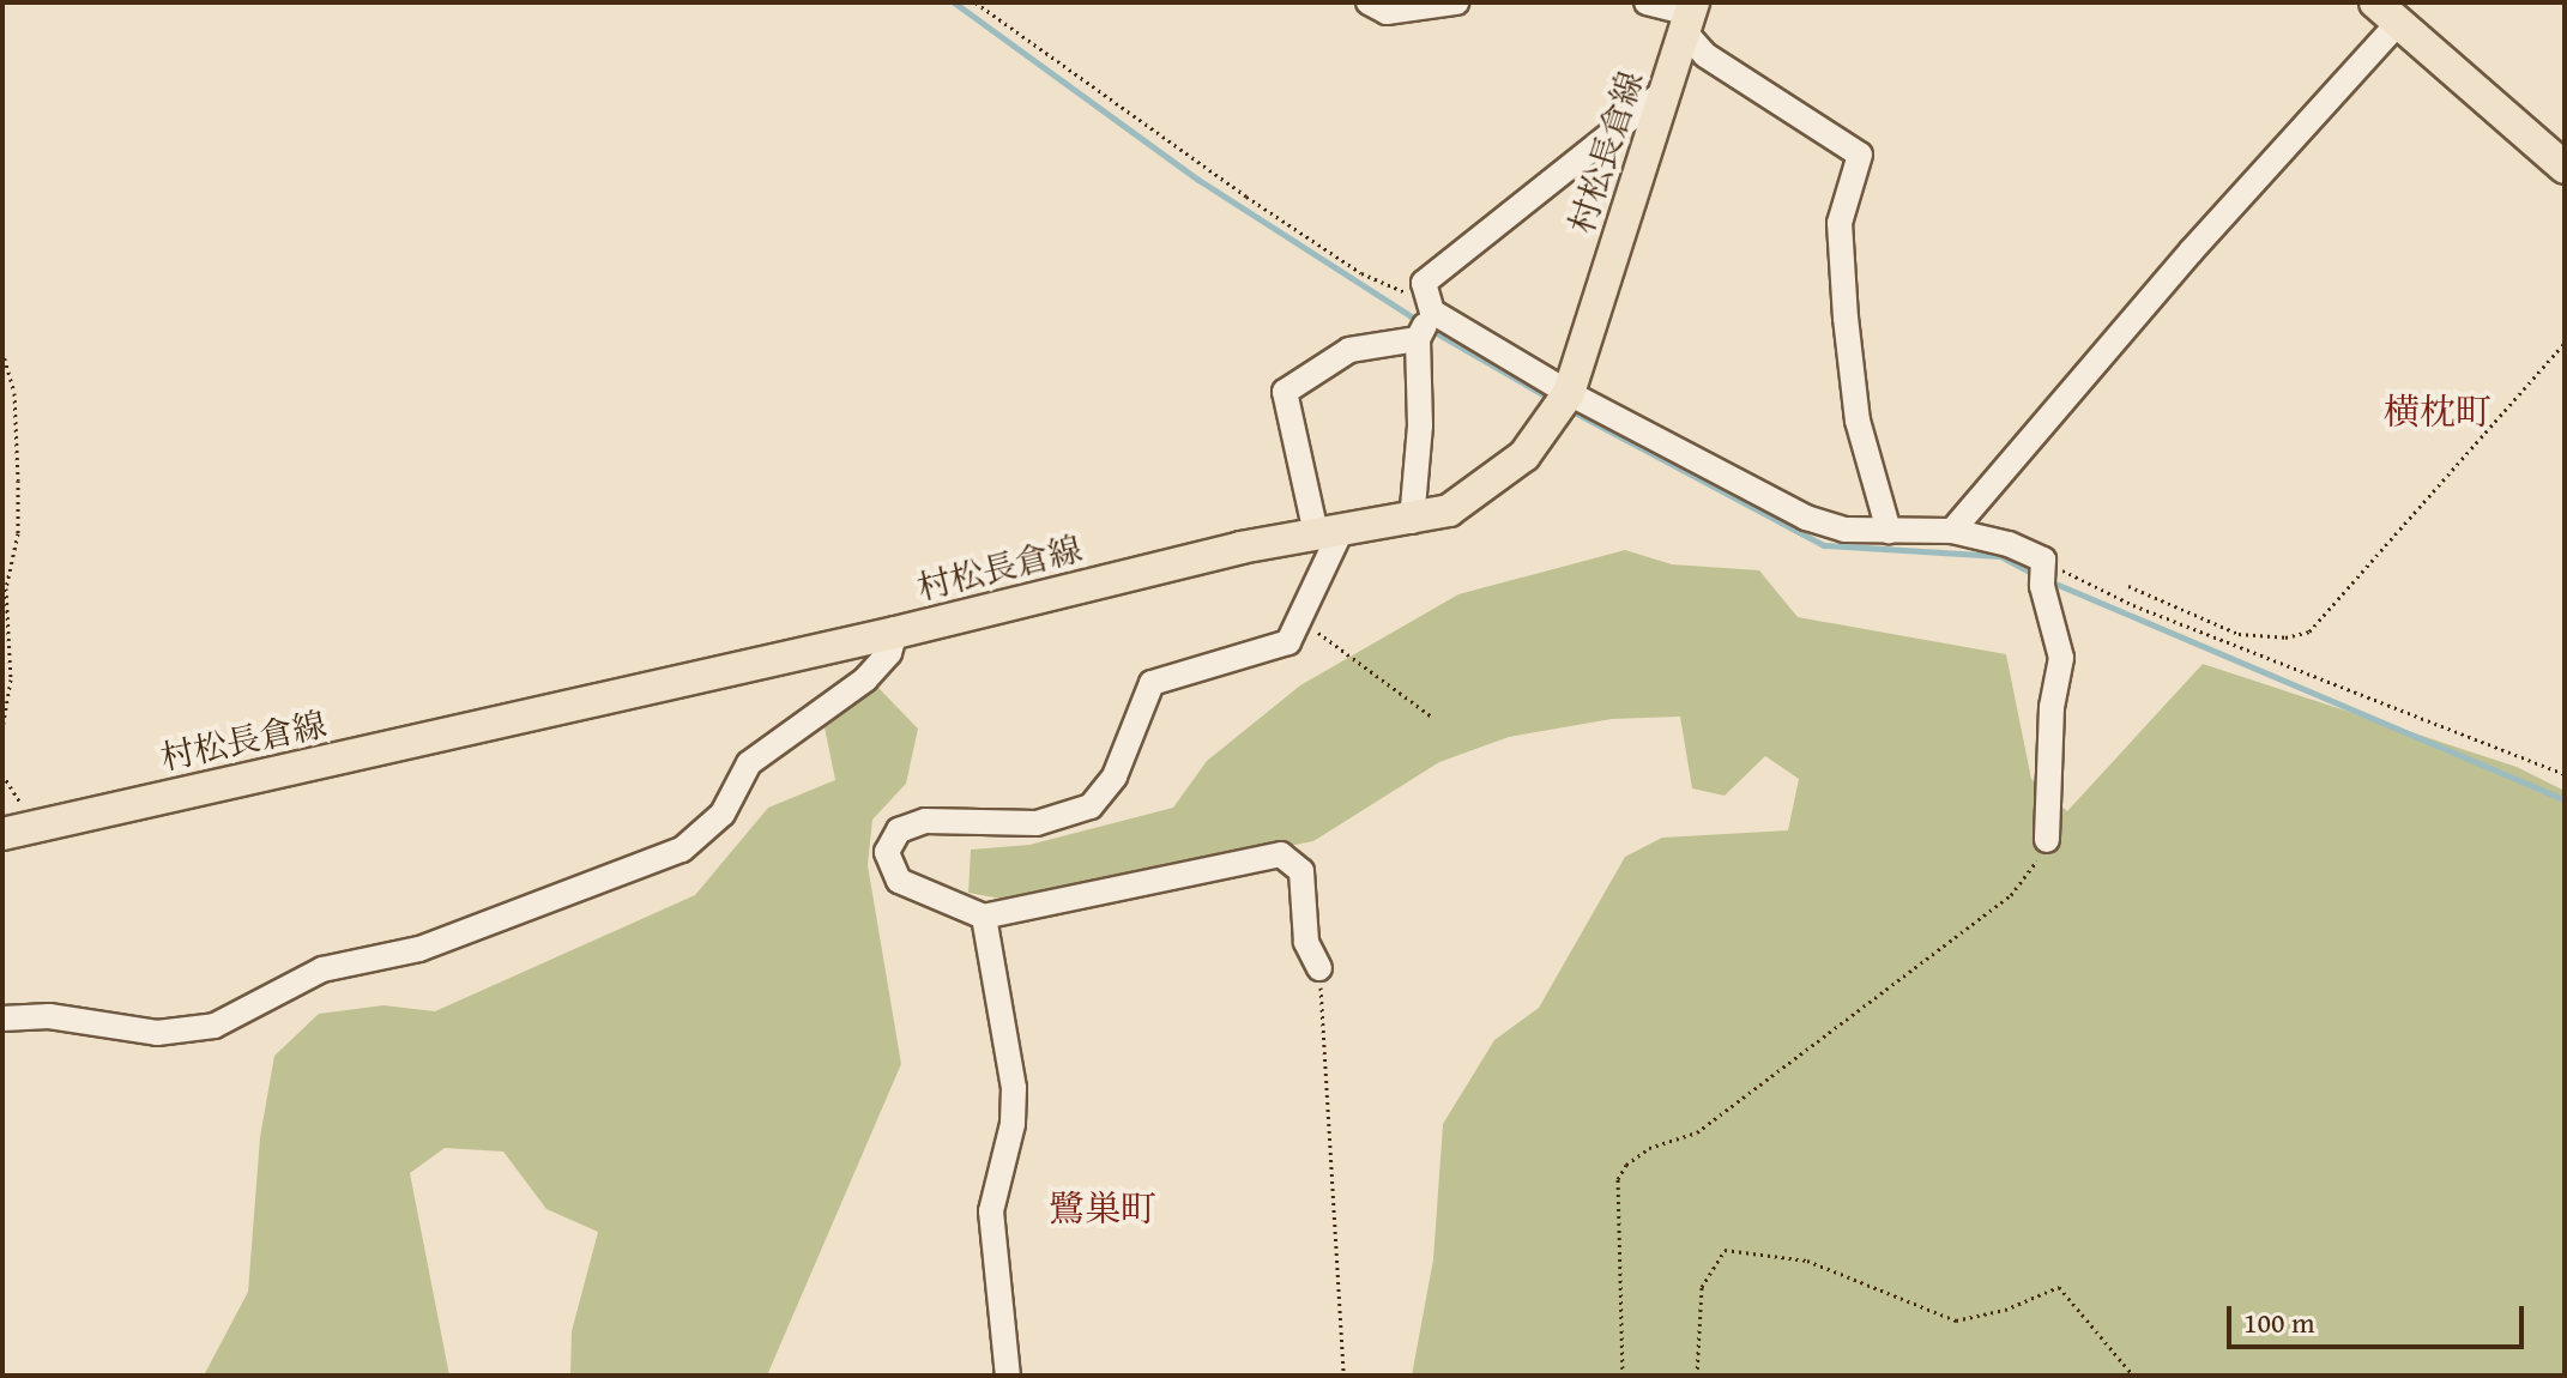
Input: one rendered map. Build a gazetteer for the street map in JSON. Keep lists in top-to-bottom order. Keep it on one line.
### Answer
{"streets":{"main road":["村松長倉線"]},"districts":["横枕町","鷺巣町"],"scale_bar":"100 m"}
